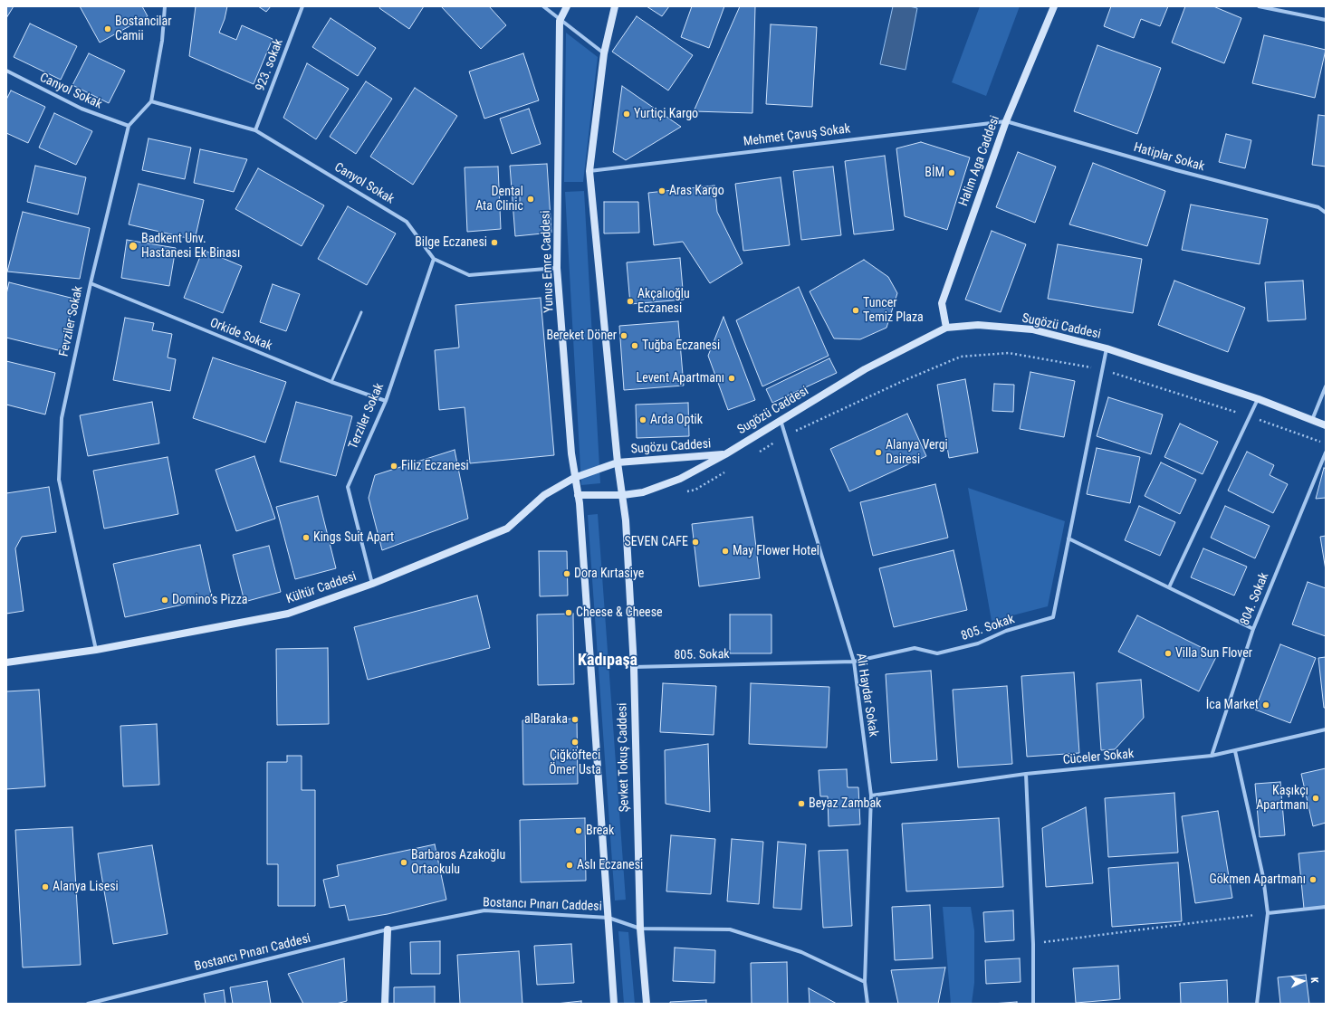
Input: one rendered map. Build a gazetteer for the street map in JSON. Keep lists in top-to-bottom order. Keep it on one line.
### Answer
{"streets":{"main road":["Halim Aga Caddesi","Yunus Emre Caddesi","Sugözü Caddesi","Sugözu Caddesi","Kültür Caddesi","Şevket Tokuş Caddesi"],"street":["923. sokak","Canyol Sokak","Mehmet Çavuş Sokak","Hatiplar Sokak","Fevziler Sokak","Orkide Sokak","Terziler Sokak","804. Sokak","805. Sokak","Ali Haydar Sokak","Cüceler Sokak","Bostancı Pınarı Caddesi"]},"crossings":[["923. sokak","Canyol Sokak"],["Canyol Sokak","Yunus Emre Caddesi"],["Canyol Sokak","Fevziler Sokak"],["Canyol Sokak","Terziler Sokak"],["Mehmet Çavuş Sokak","Hatiplar Sokak"],["Mehmet Çavuş Sokak","Halim Aga Caddesi"],["Hatiplar Sokak","Halim Aga Caddesi"],["Halim Aga Caddesi","Sugözü Caddesi"],["Yunus Emre Caddesi","Sugözü Caddesi"],["Yunus Emre Caddesi","Kültür Caddesi"],["Yunus Emre Caddesi","Şevket Tokuş Caddesi"],["Fevziler Sokak","Orkide Sokak"],["Fevziler Sokak","Kültür Caddesi"],["Sugözü Caddesi","Sugözu Caddesi"],["Sugözü Caddesi","805. Sokak"],["Sugözü Caddesi","Ali Haydar Sokak"],["Sugözü Caddesi","Şevket Tokuş Caddesi"],["Orkide Sokak","Terziler Sokak"],["Terziler Sokak","Kültür Caddesi"],["Sugözu Caddesi","Kültür Caddesi"],["804. Sokak","Cüceler Sokak"],["805. Sokak","Ali Haydar Sokak"],["805. Sokak","Şevket Tokuş Caddesi"],["Ali Haydar Sokak","Cüceler Sokak"],["Ali Haydar Sokak","Bostancı Pınarı Caddesi"],["Şevket Tokuş Caddesi","Bostancı Pınarı Caddesi"]],"districts":["Kadıpaşa"],"places":["Bostancilar Camii","Yurtiçi Kargo","BİM","Aras Kargo","Dental Ata Clinic","Bilge Eczanesi","Badkent Unv. Hastanesi Ek Binası","Akçalıoğlu Eczanesi","Tuncer Temiz Plaza","Bereket Döner","Tuğba Eczanesi","Levent Apartmanı","Arda Optik","Alanya Vergi Dairesi","Filiz Eczanesi","Kings Suit Apart","SEVEN CAFE","May Flower Hotel","Dora Kırtasiye","Domino’s Pizza","Cheese & Cheese","Villa Sun Flover","İca Market","alBaraka","Çiğköfteci Ömer Usta","Kaşıkçı Apartmanı","Beyaz Zambak","Break","Barbaros Azakoğlu Ortaokulu","Aslı Eczanesi","Gökmen Apartmanı","Alanya Lisesi"],"north":"right"}
